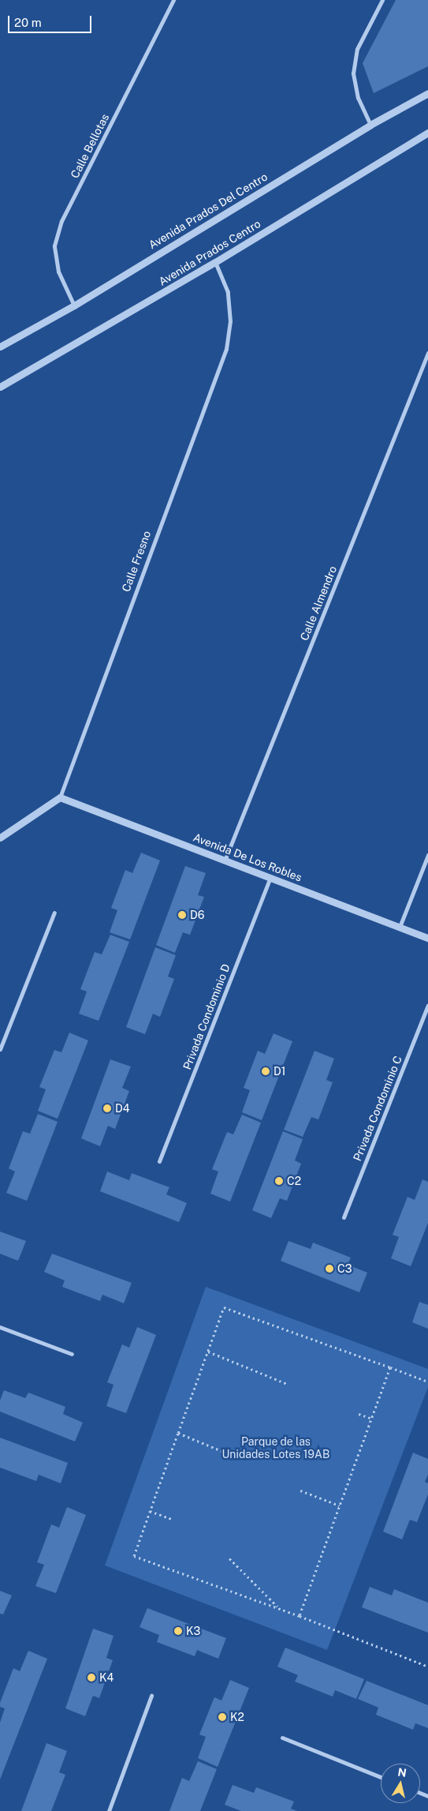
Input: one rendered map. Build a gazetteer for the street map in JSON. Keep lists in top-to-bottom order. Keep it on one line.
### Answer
{"streets":{"street":["Calle Bellotas","Avenida Prados Del Centro","Avenida Prados Centro","Calle Fresno","Calle Almendro","Avenida De Los Robles","Privada Condominio D","Privada Condominio C"]},"crossings":[["Calle Bellotas","Avenida Prados Del Centro"],["Avenida Prados Centro","Calle Fresno"],["Calle Fresno","Avenida De Los Robles"],["Calle Almendro","Avenida De Los Robles"],["Avenida De Los Robles","Privada Condominio D"]],"parks":["Parque de las Unidades Lotes 19AB"],"places":["D6","D1","D4","C2","C3","K3","K4","K2"],"scale_bar":"20 m","north":"top"}
